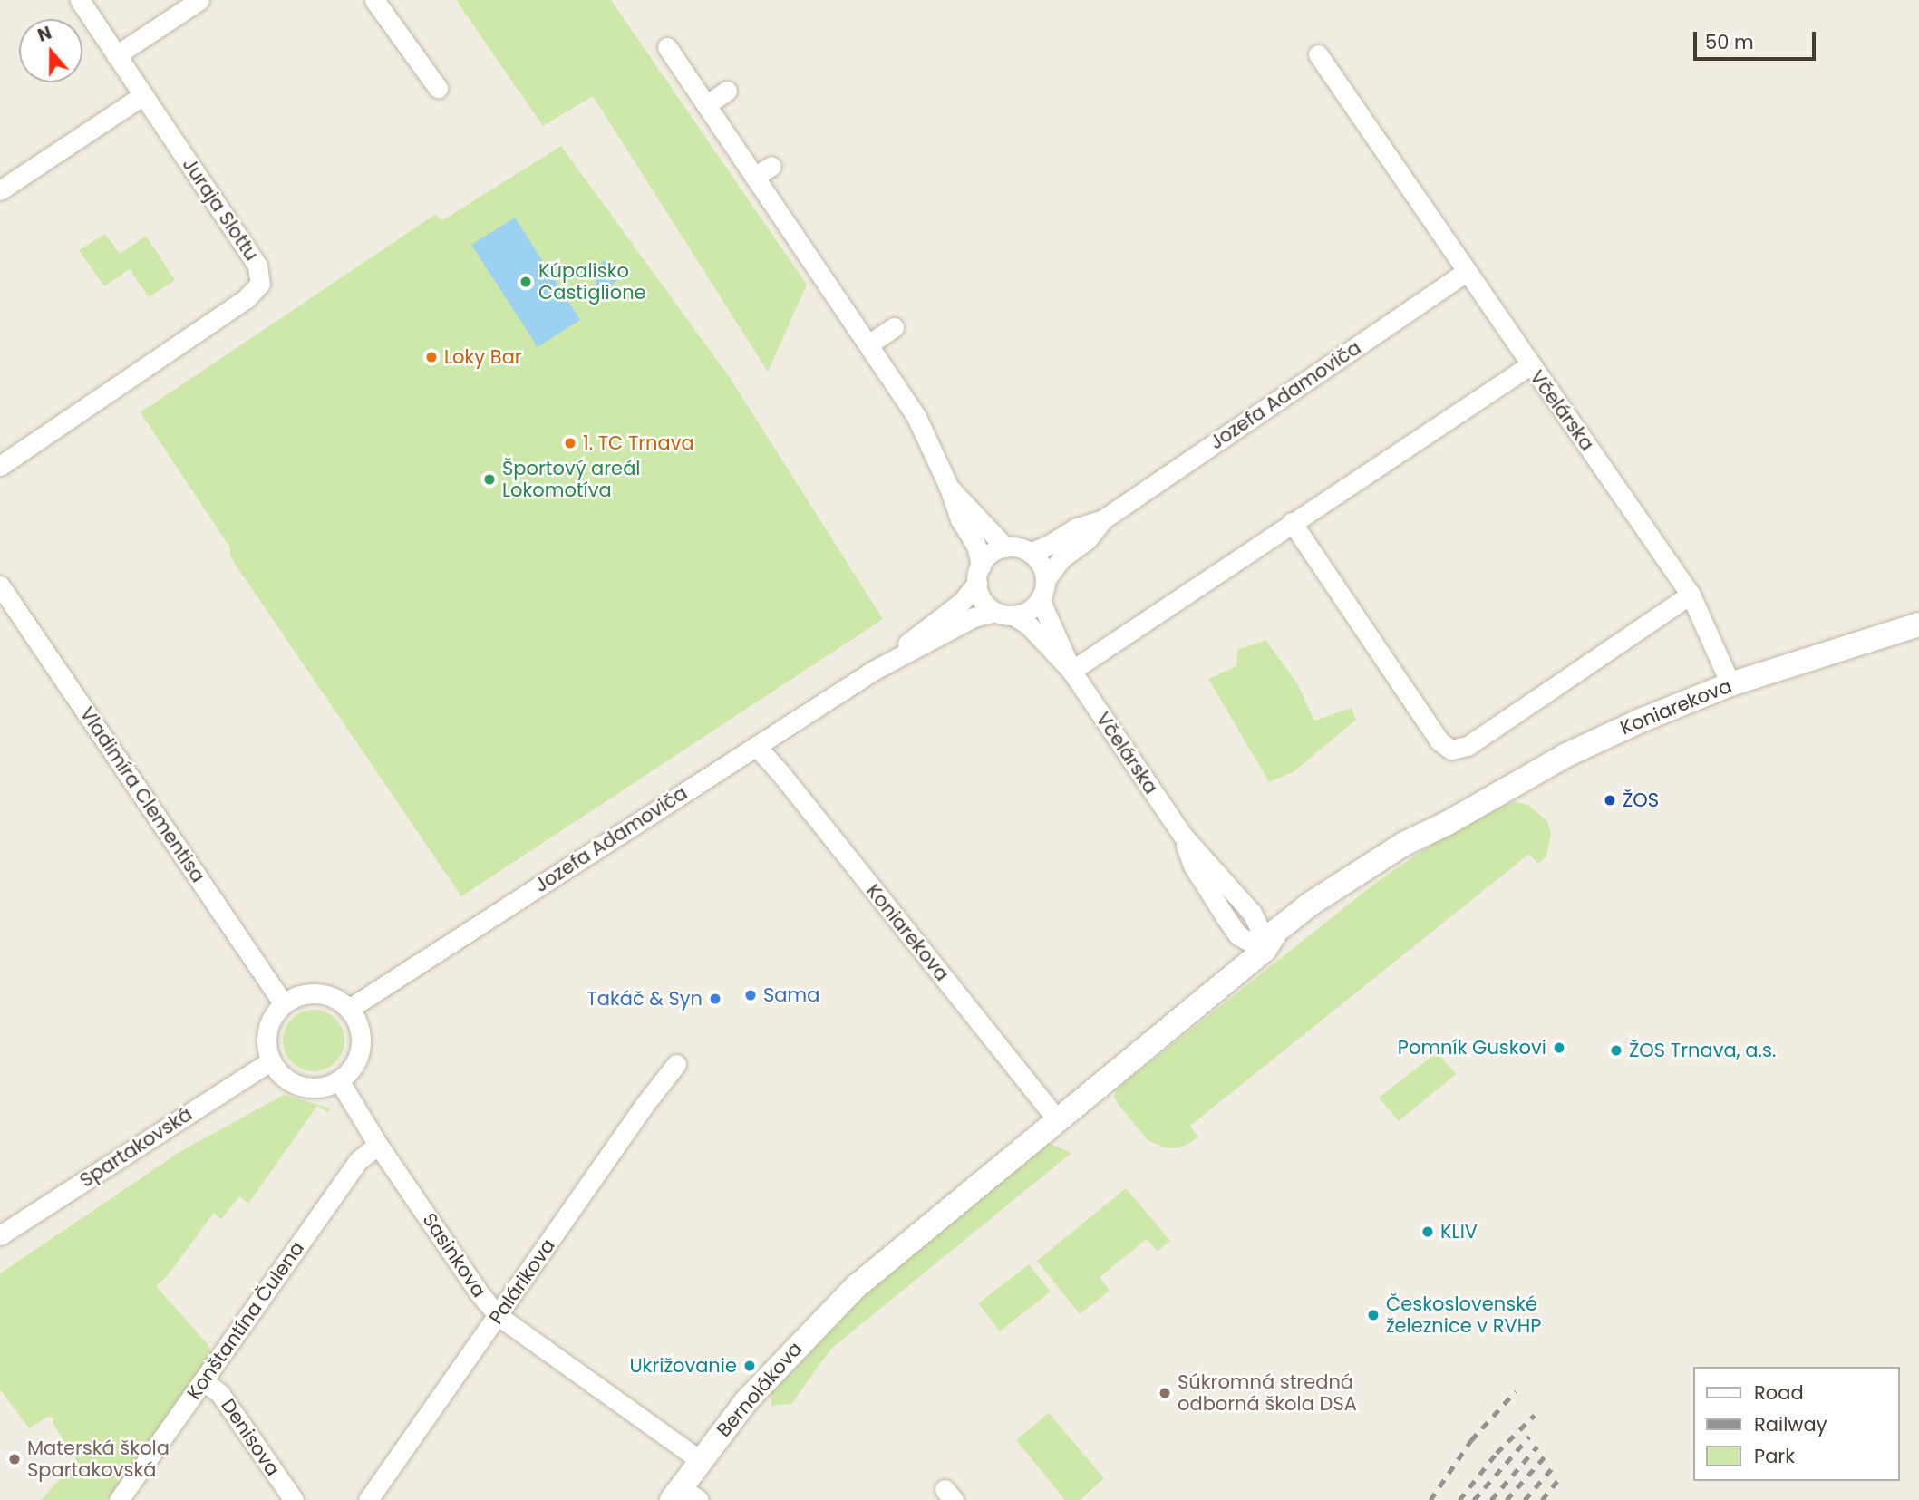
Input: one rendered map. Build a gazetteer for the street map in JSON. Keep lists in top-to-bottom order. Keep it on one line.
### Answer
{"streets":{"street":["Juraja Slottu","Jozefa Adamoviča","Včelárska","Koniarekova","Vladimíra Clementisa","Spartakovská","Sasinkova","Palárikova","Konštantína Čulena","Bernolákova","Denisova"]},"crossings":[["Jozefa Adamoviča","Včelárska"],["Jozefa Adamoviča","Koniarekova"],["Jozefa Adamoviča","Vladimíra Clementisa"],["Jozefa Adamoviča","Spartakovská"],["Jozefa Adamoviča","Sasinkova"],["Včelárska","Koniarekova"],["Koniarekova","Bernolákova"],["Vladimíra Clementisa","Spartakovská"],["Vladimíra Clementisa","Sasinkova"],["Spartakovská","Sasinkova"],["Sasinkova","Palárikova"],["Sasinkova","Konštantína Čulena"],["Sasinkova","Bernolákova"],["Konštantína Čulena","Denisova"]],"places":["Kúpalisko Castiglione","Loky Bar","1. TC Trnava","Športový areál Lokomotíva","ŽOS","Sama","Takáč & Syn","Pomník Guskovi","ŽOS Trnava, a.s.","KLIV","Československé železnice v RVHP","Ukrižovanie","Súkromná stredná odborná škola DSA","Materská škola Spartakovská"],"legend":["Road","Railway","Park"],"scale_bar":"50 m","north":"top"}
